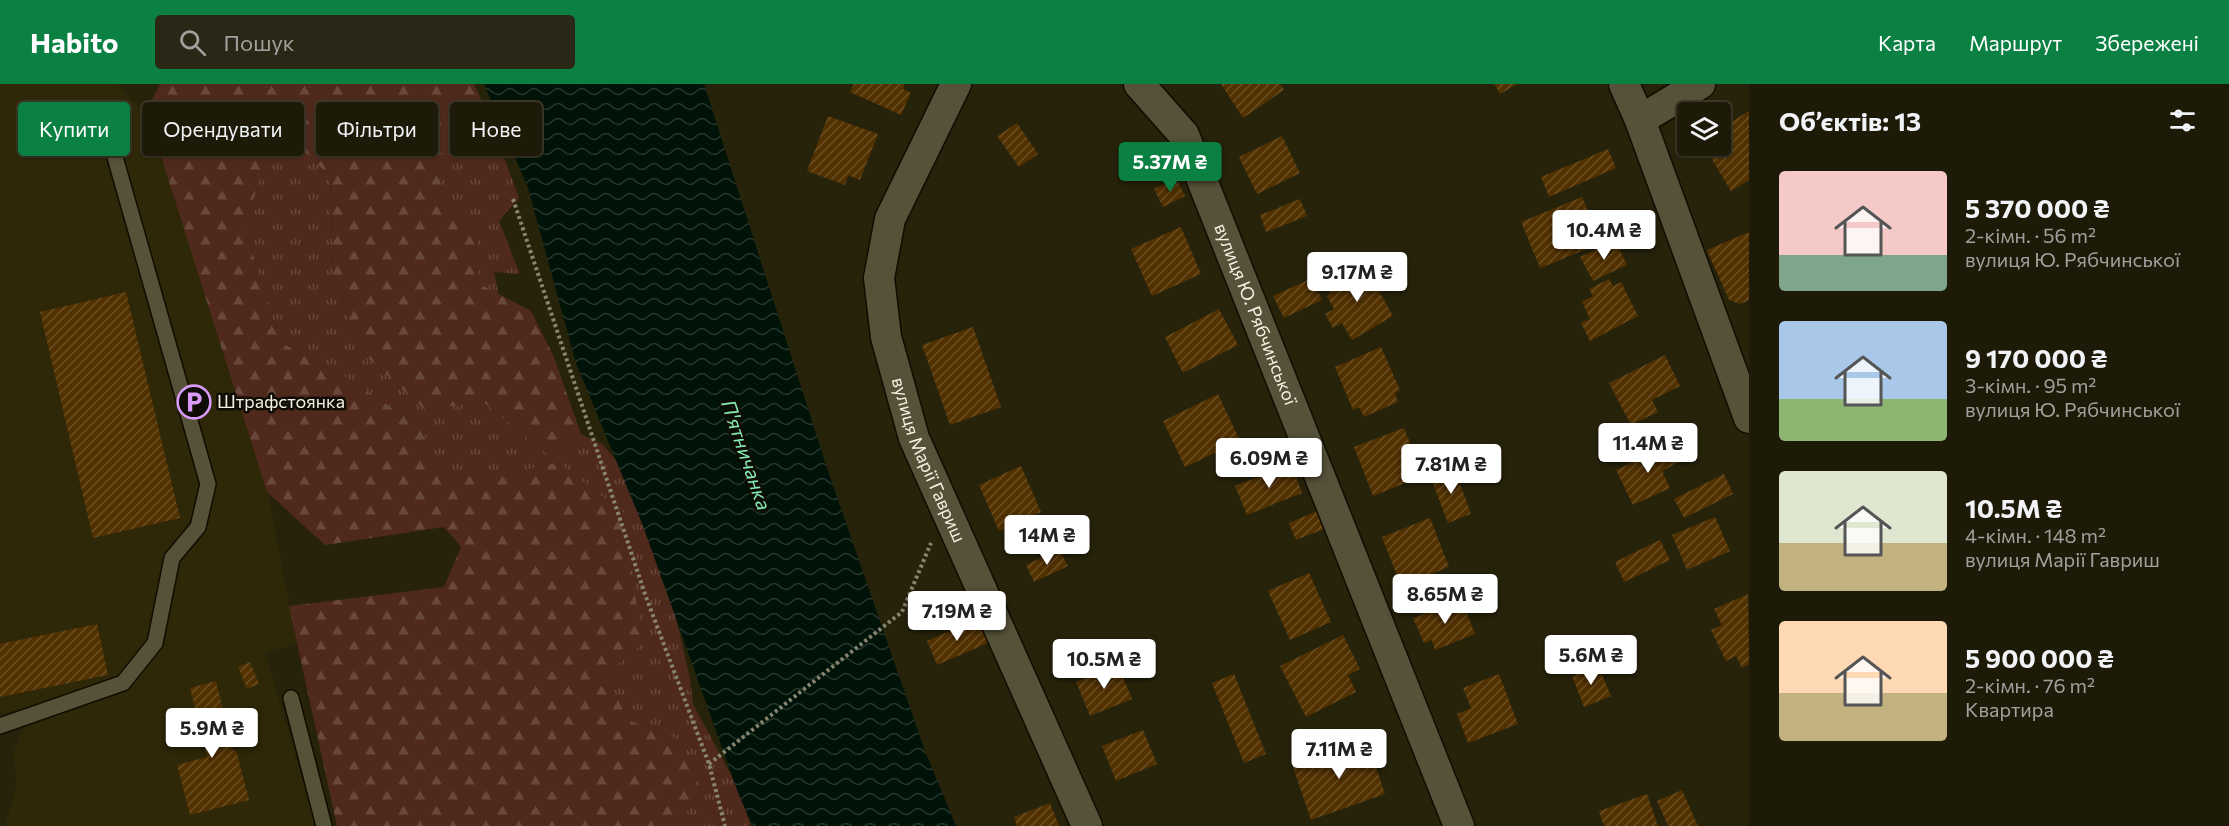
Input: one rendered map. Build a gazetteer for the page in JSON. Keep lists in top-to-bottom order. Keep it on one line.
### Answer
{"streets":{"street":["вулиця Ю. Рябчинської","вулиця Марії Гавриш"]},"water":["П'ятничанка"],"places":{"parking":["Штрафстоянка"]},"page":{"header":"Habito","search":"Пошук","nav":["Карта","Маршрут","Збережені"],"heading":"Об’єктів: 13","chip":["Купити","Орендувати","Фільтри","Нове"],"price":["5.37M ₴","10.4M ₴","9.17M ₴","11.4M ₴","6.09M ₴","7.81M ₴","14M ₴","8.65M ₴","7.19M ₴","5.6M ₴","10.5M ₴","5.9M ₴","7.11M ₴"],"list":[{"name":"5 370 000 ₴","note":"2-кімн. · 56 m² · вулиця Ю. Рябчинської"},{"name":"9 170 000 ₴","note":"3-кімн. · 95 m² · вулиця Ю. Рябчинської"},{"name":"10.5M ₴","note":"4-кімн. · 148 m² · вулиця Марії Гавриш"},{"name":"5 900 000 ₴","note":"2-кімн. · 76 m² · Квартира"}]}}
